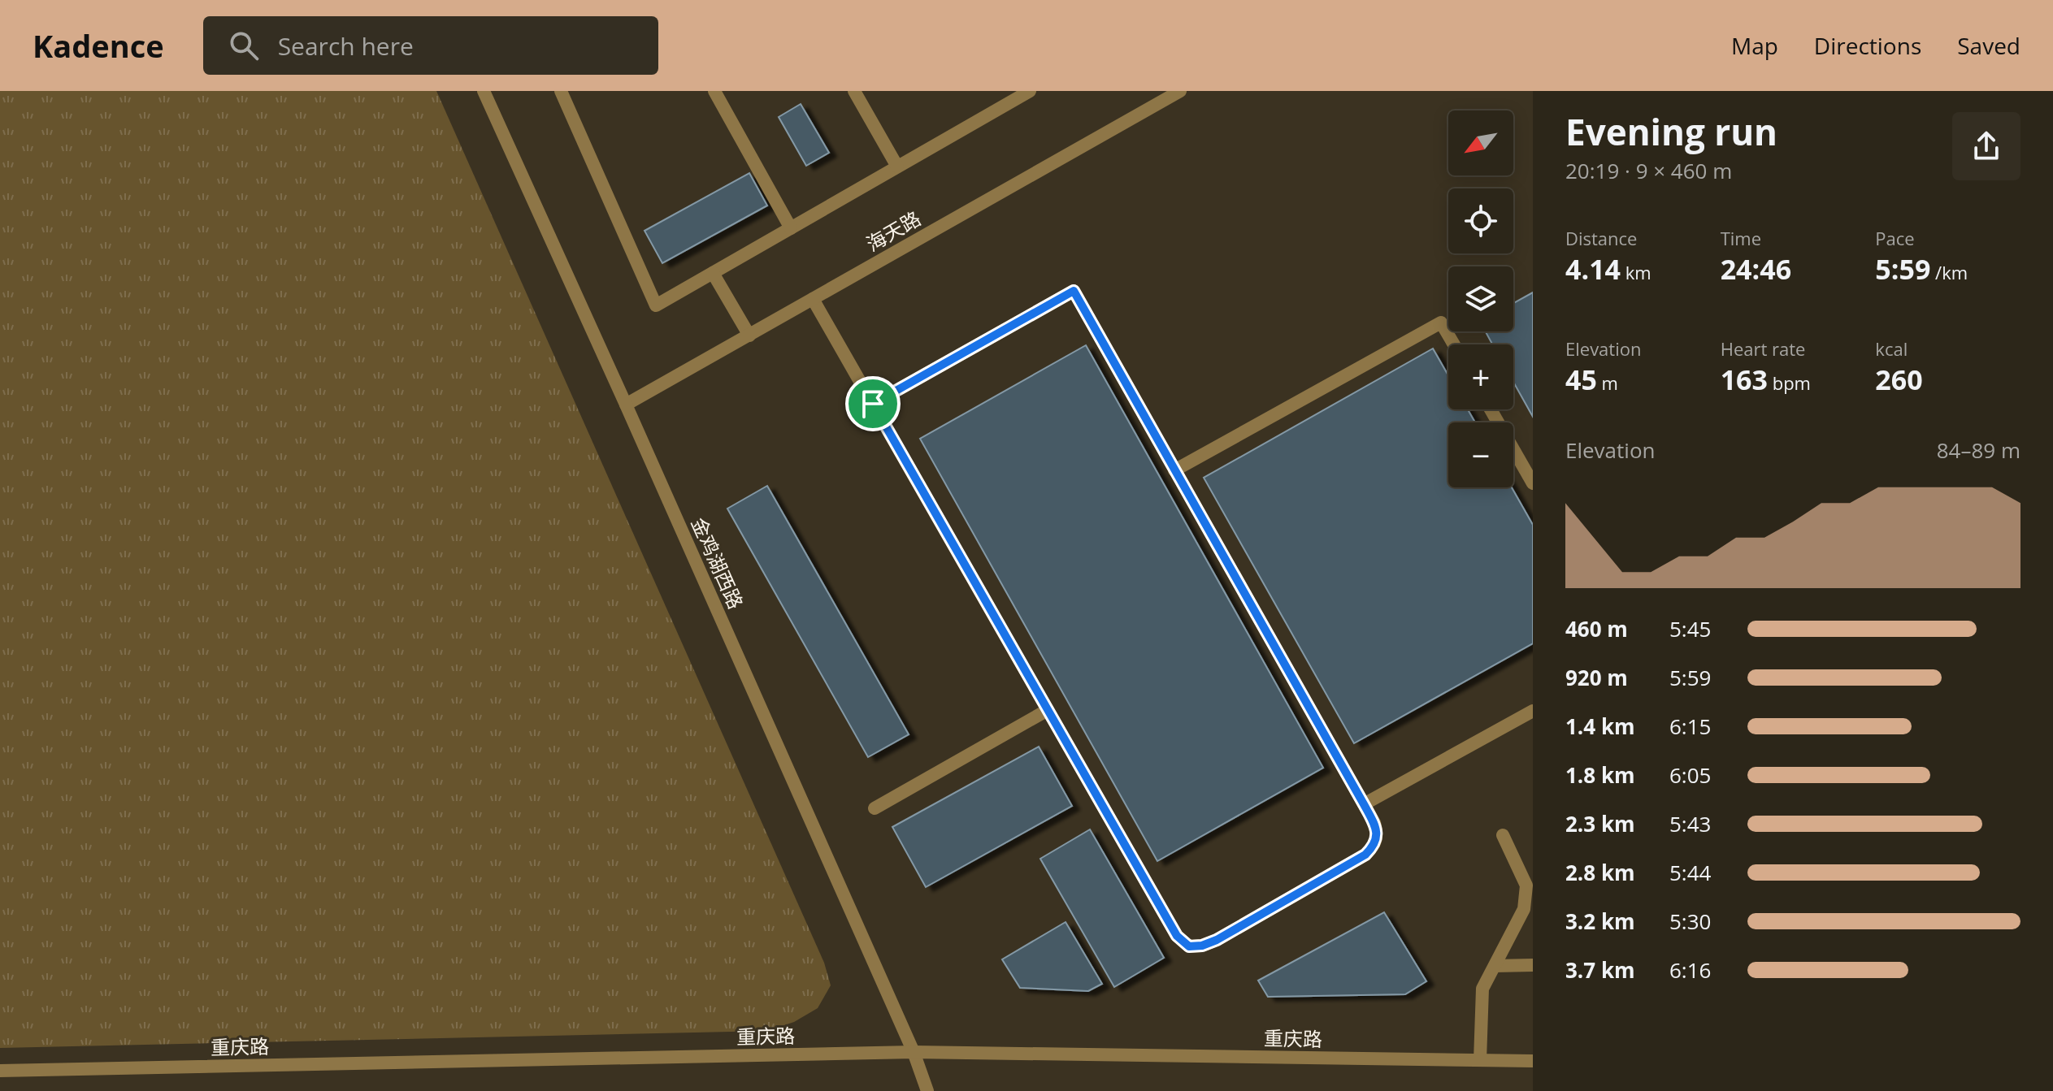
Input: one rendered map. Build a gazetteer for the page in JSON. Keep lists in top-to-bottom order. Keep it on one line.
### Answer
{"streets":{"street":["海天路","金鸡湖西路","重庆路"]},"crossings":[["海天路","金鸡湖西路"],["金鸡湖西路","重庆路"]],"north":"bottom left","page":{"header":"Kadence","search":"Search here","nav":["Map","Directions","Saved"],"heading":["Evening run","20:19 · 9 × 460 m"],"map_buttons":["+","−"],"stats":[["Distance","4.14 km"],["Time","24:46"],["Pace","5:59 /km"],["Elevation","45 m"],["Heart rate","163 bpm"],["kcal","260"]],"chart":["Elevation","84–89 m"],"list":[{"name":"460 m","note":"5:45"},{"name":"920 m","note":"5:59"},{"name":"1.4 km","note":"6:15"},{"name":"1.8 km","note":"6:05"},{"name":"2.3 km","note":"5:43"},{"name":"2.8 km","note":"5:44"},{"name":"3.2 km","note":"5:30"},{"name":"3.7 km","note":"6:16"}]}}
